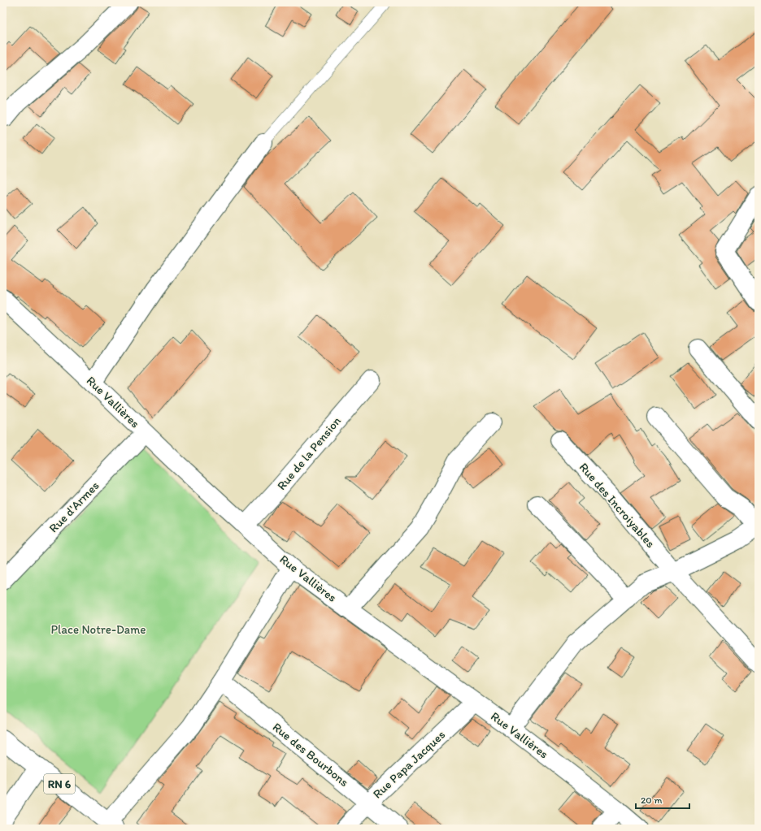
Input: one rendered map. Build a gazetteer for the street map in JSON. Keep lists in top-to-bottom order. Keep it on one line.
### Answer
{"streets":{"street":["Rue Vallières","Rue de la Pension","Rue des Incroiyables","Rue d'Armes","Rue des Bourbons","Rue Papa Jacques","RN 6"]},"crossings":[["Rue Vallières","Rue de la Pension"],["Rue Vallières","Rue d'Armes"],["Rue Vallières","Rue Papa Jacques"],["Rue des Bourbons","Rue Papa Jacques"]],"parks":["Place Notre-Dame"],"scale_bar":"20 m"}
